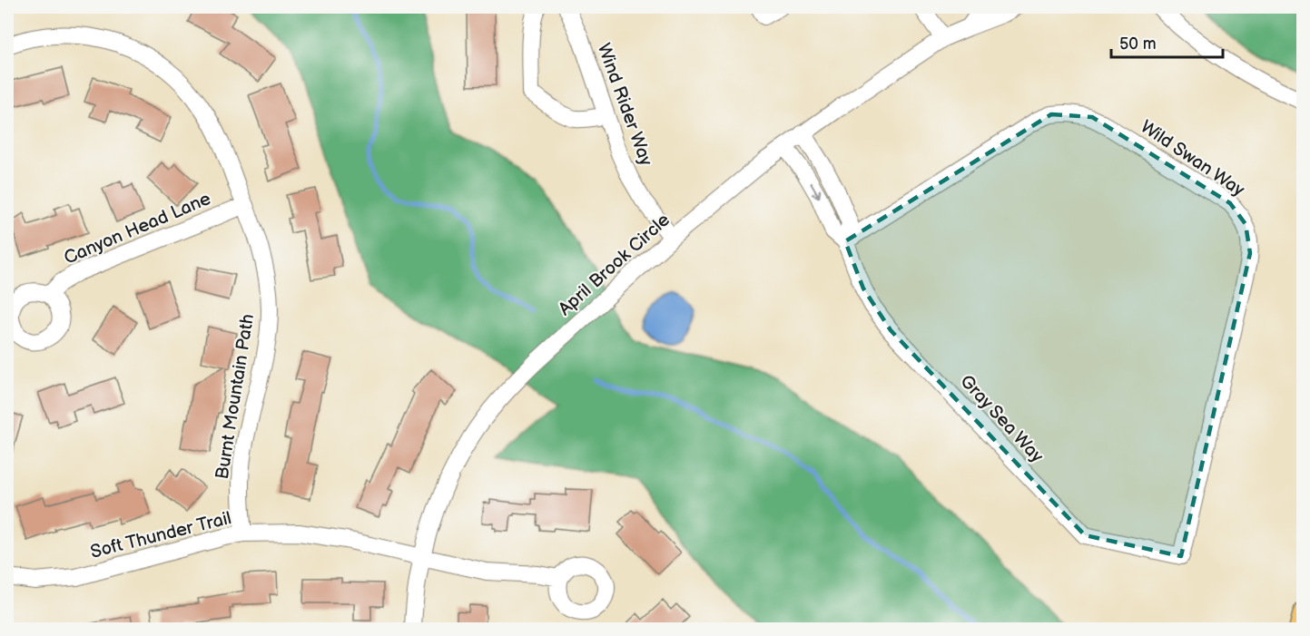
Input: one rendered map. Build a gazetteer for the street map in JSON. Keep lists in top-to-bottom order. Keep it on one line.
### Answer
{"streets":{"street":["Wind Rider Way","Wild Swan Way","Canyon Head Lane","April Brook Circle","Burnt Mountain Path","Gray Sea Way","Soft Thunder Trail"]},"crossings":[["Wind Rider Way","April Brook Circle"],["Wild Swan Way","Gray Sea Way"],["Canyon Head Lane","Burnt Mountain Path"],["April Brook Circle","Gray Sea Way"],["April Brook Circle","Soft Thunder Trail"],["Burnt Mountain Path","Soft Thunder Trail"]],"scale_bar":"50 m"}
